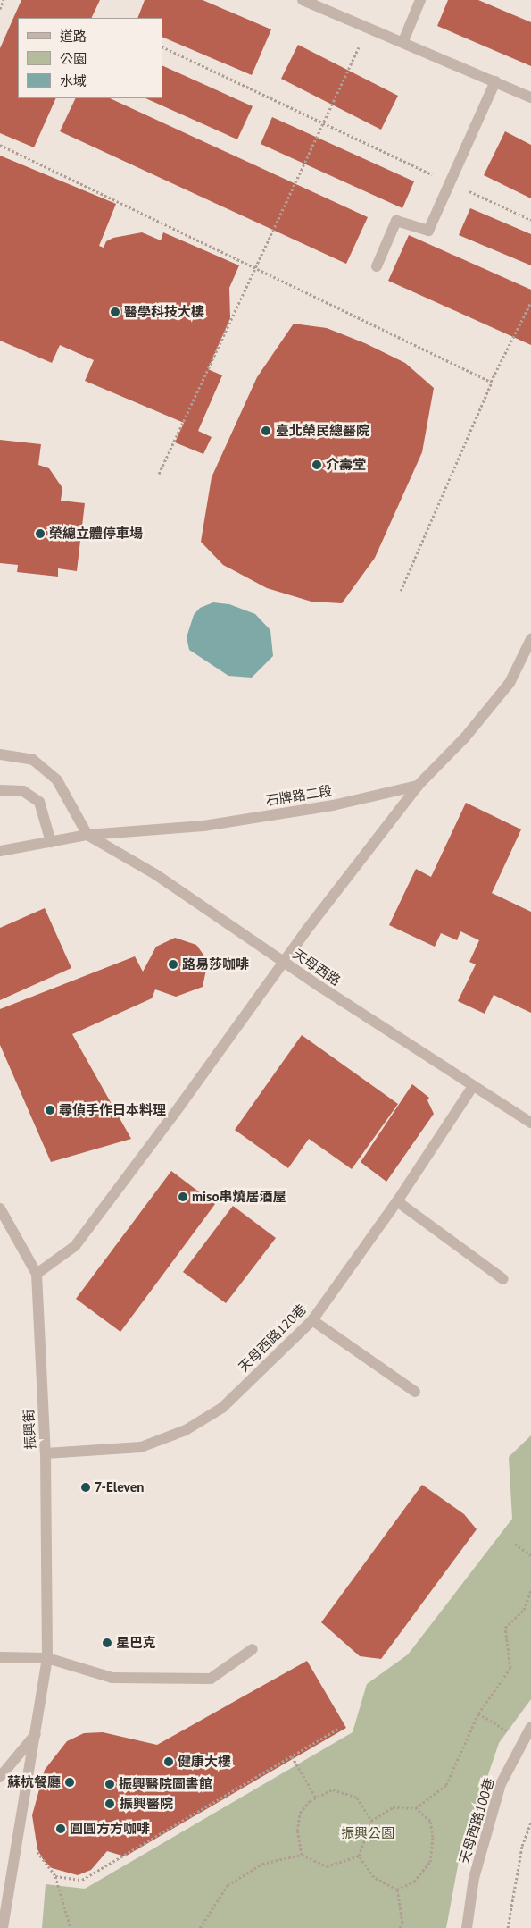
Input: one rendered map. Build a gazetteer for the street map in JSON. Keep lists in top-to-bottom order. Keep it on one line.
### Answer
{"streets":{"street":["石牌路二段","天母西路","天母西路120巷","振興街","天母西路100巷"]},"crossings":[["石牌路二段","天母西路"],["天母西路","天母西路120巷"],["天母西路120巷","振興街"]],"parks":["振興公園"],"places":["醫學科技大樓","臺北榮民總醫院","介壽堂","榮總立體停車場","路易莎咖啡","尋偵手作日本料理","miso串燒居酒屋","7-Eleven","星巴克","健康大樓","蘇杭餐廳","振興醫院圖書館","振興醫院","圓圓方方咖啡"],"legend":["道路","公園","水域"]}
